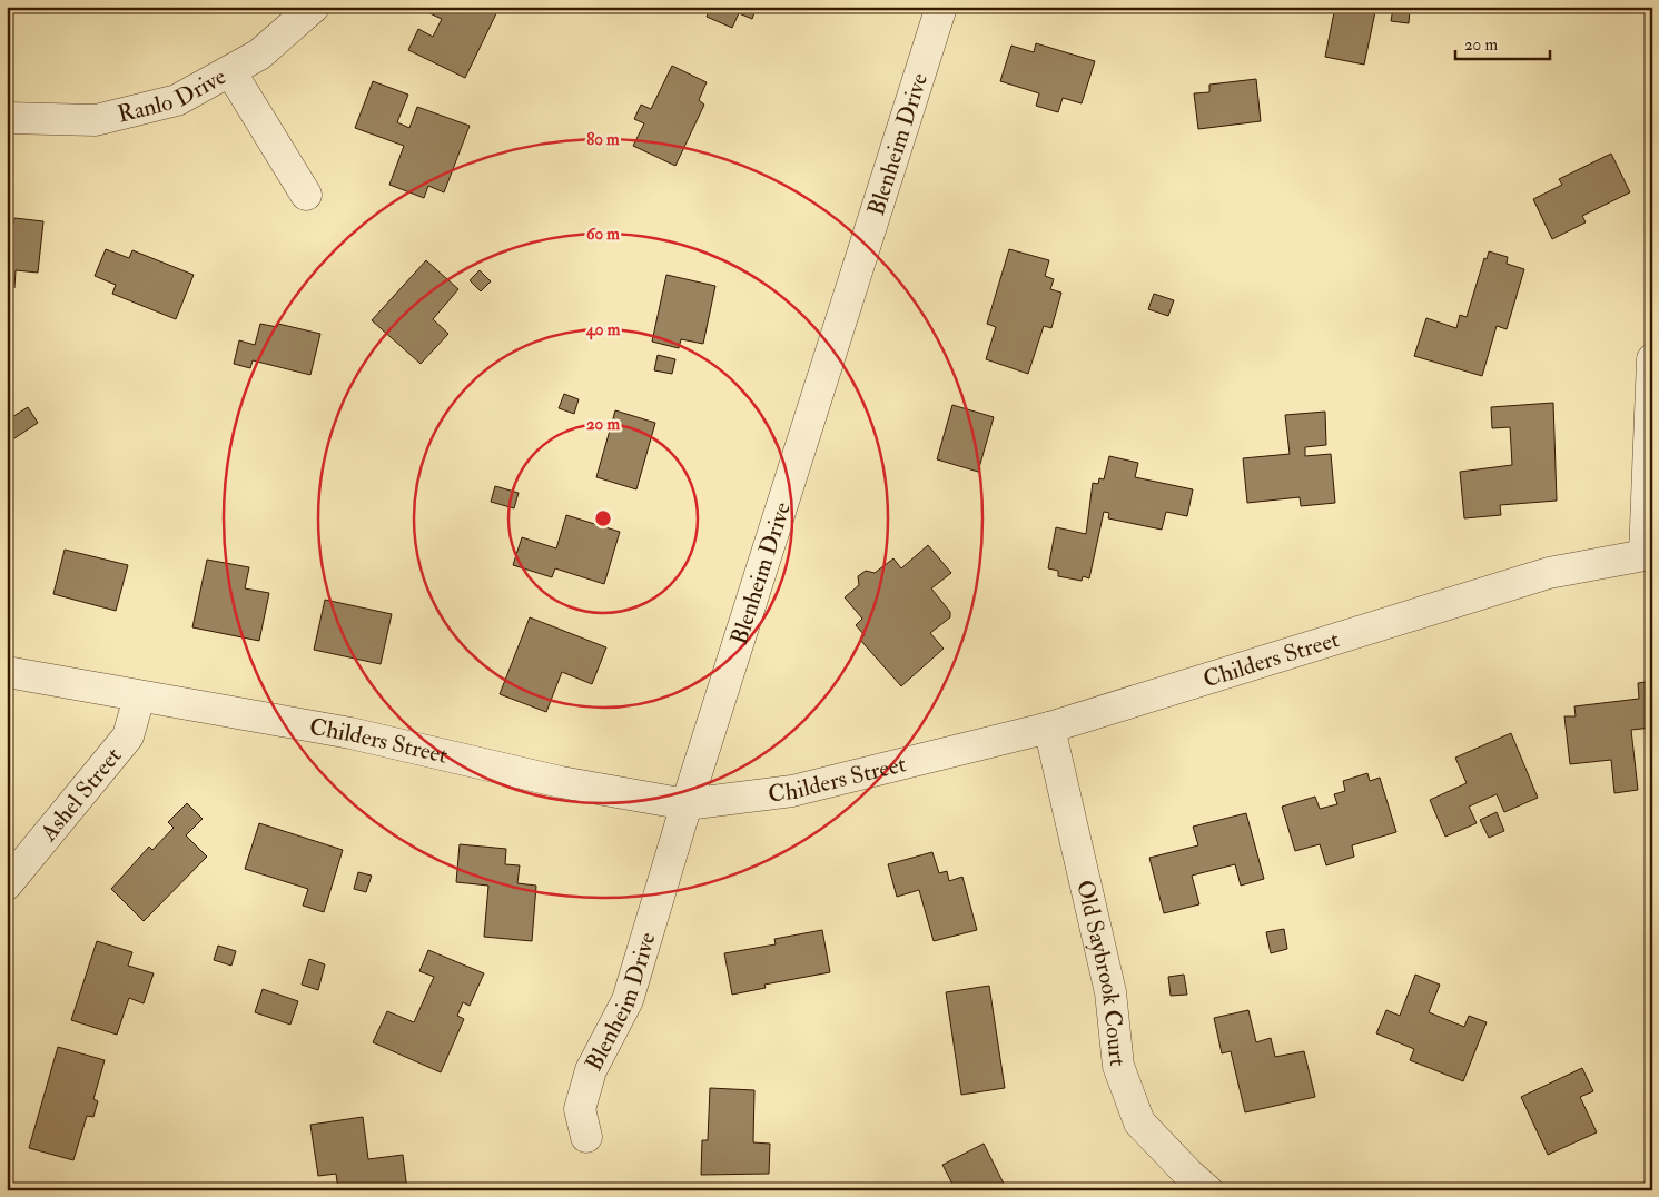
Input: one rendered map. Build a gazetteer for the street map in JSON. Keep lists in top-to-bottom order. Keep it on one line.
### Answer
{"streets":{"street":["Ranlo Drive","Blenheim Drive","Childers Street","Ashel Street","Old Saybrook Court"]},"crossings":[["Blenheim Drive","Childers Street"],["Childers Street","Ashel Street"],["Childers Street","Old Saybrook Court"]],"scale_bar":"20 m","rings":["80 m","60 m","40 m","20 m"]}
